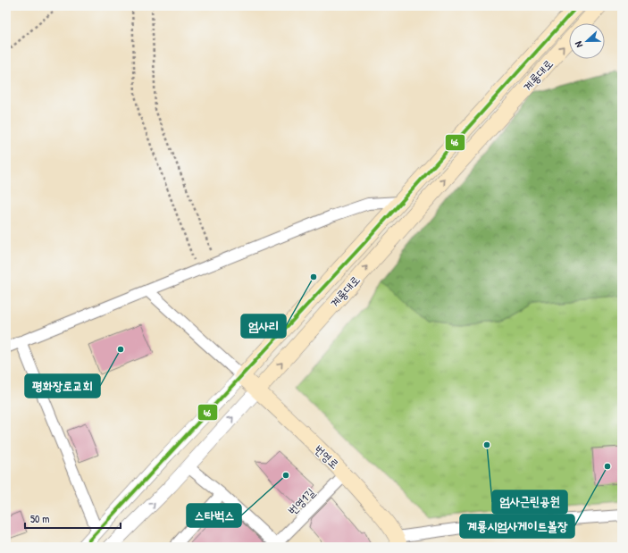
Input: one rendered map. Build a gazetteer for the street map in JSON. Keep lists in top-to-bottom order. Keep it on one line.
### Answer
{"streets":{"main road":["계룡대로","번영로"],"street":["번영1길"]},"crossings":[["계룡대로","번영로"],["번영로","번영1길"]],"places":["엄사리","평화장로교회","엄사근린공원","계룡시엄사게이트볼장","스타벅스"],"lines":["transit line 46"],"scale_bar":"50 m","north":"left"}
